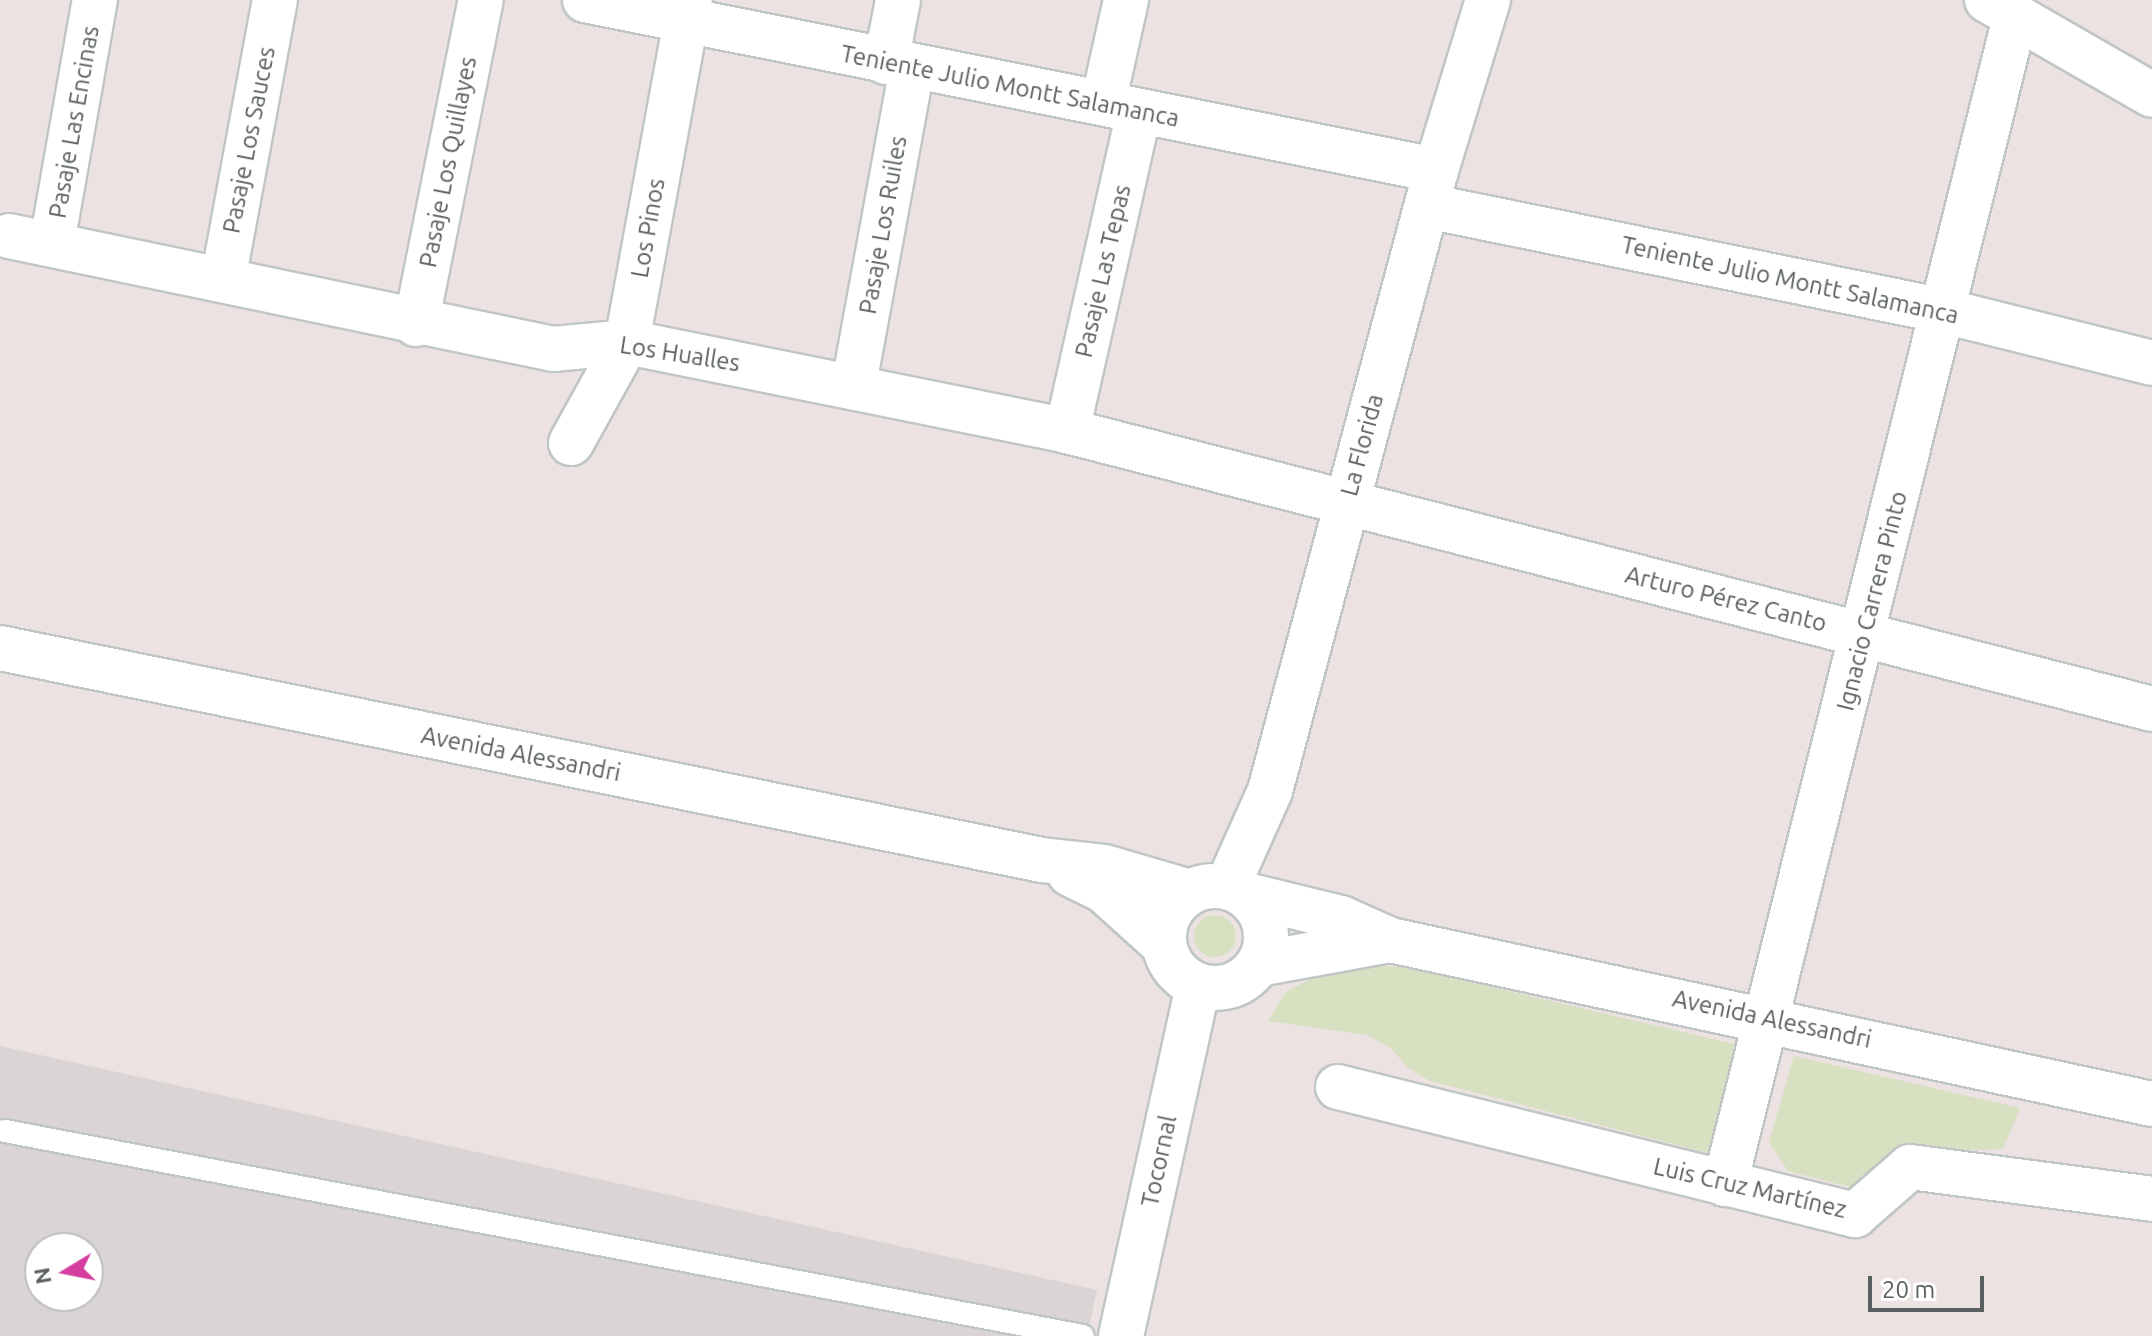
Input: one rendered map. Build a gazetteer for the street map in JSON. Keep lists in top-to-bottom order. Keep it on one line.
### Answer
{"streets":{"street":["Teniente Julio Montt Salamanca","Pasaje Las Encinas","Pasaje Los Sauces","Pasaje Los Quillayes","Pasaje Los Ruiles","Los Pinos","Pasaje Las Tepas","Los Hualles","La Florida","Arturo Pérez Canto","Ignacio Carrera Pinto","Avenida Alessandri","Tocornal","Luis Cruz Martínez"]},"crossings":[["Teniente Julio Montt Salamanca","Pasaje Los Ruiles"],["Teniente Julio Montt Salamanca","Los Pinos"],["Teniente Julio Montt Salamanca","Pasaje Las Tepas"],["Teniente Julio Montt Salamanca","La Florida"],["Teniente Julio Montt Salamanca","Ignacio Carrera Pinto"],["Pasaje Las Encinas","Los Hualles"],["Pasaje Los Sauces","Los Hualles"],["Pasaje Los Quillayes","Los Hualles"],["Pasaje Los Ruiles","Los Hualles"],["Los Pinos","Los Hualles"],["Pasaje Las Tepas","Los Hualles"],["Los Hualles","La Florida"],["Los Hualles","Arturo Pérez Canto"],["La Florida","Arturo Pérez Canto"],["La Florida","Avenida Alessandri"],["La Florida","Tocornal"],["Arturo Pérez Canto","Ignacio Carrera Pinto"],["Ignacio Carrera Pinto","Avenida Alessandri"],["Ignacio Carrera Pinto","Luis Cruz Martínez"],["Avenida Alessandri","Tocornal"]],"scale_bar":"20 m","north":"left"}
